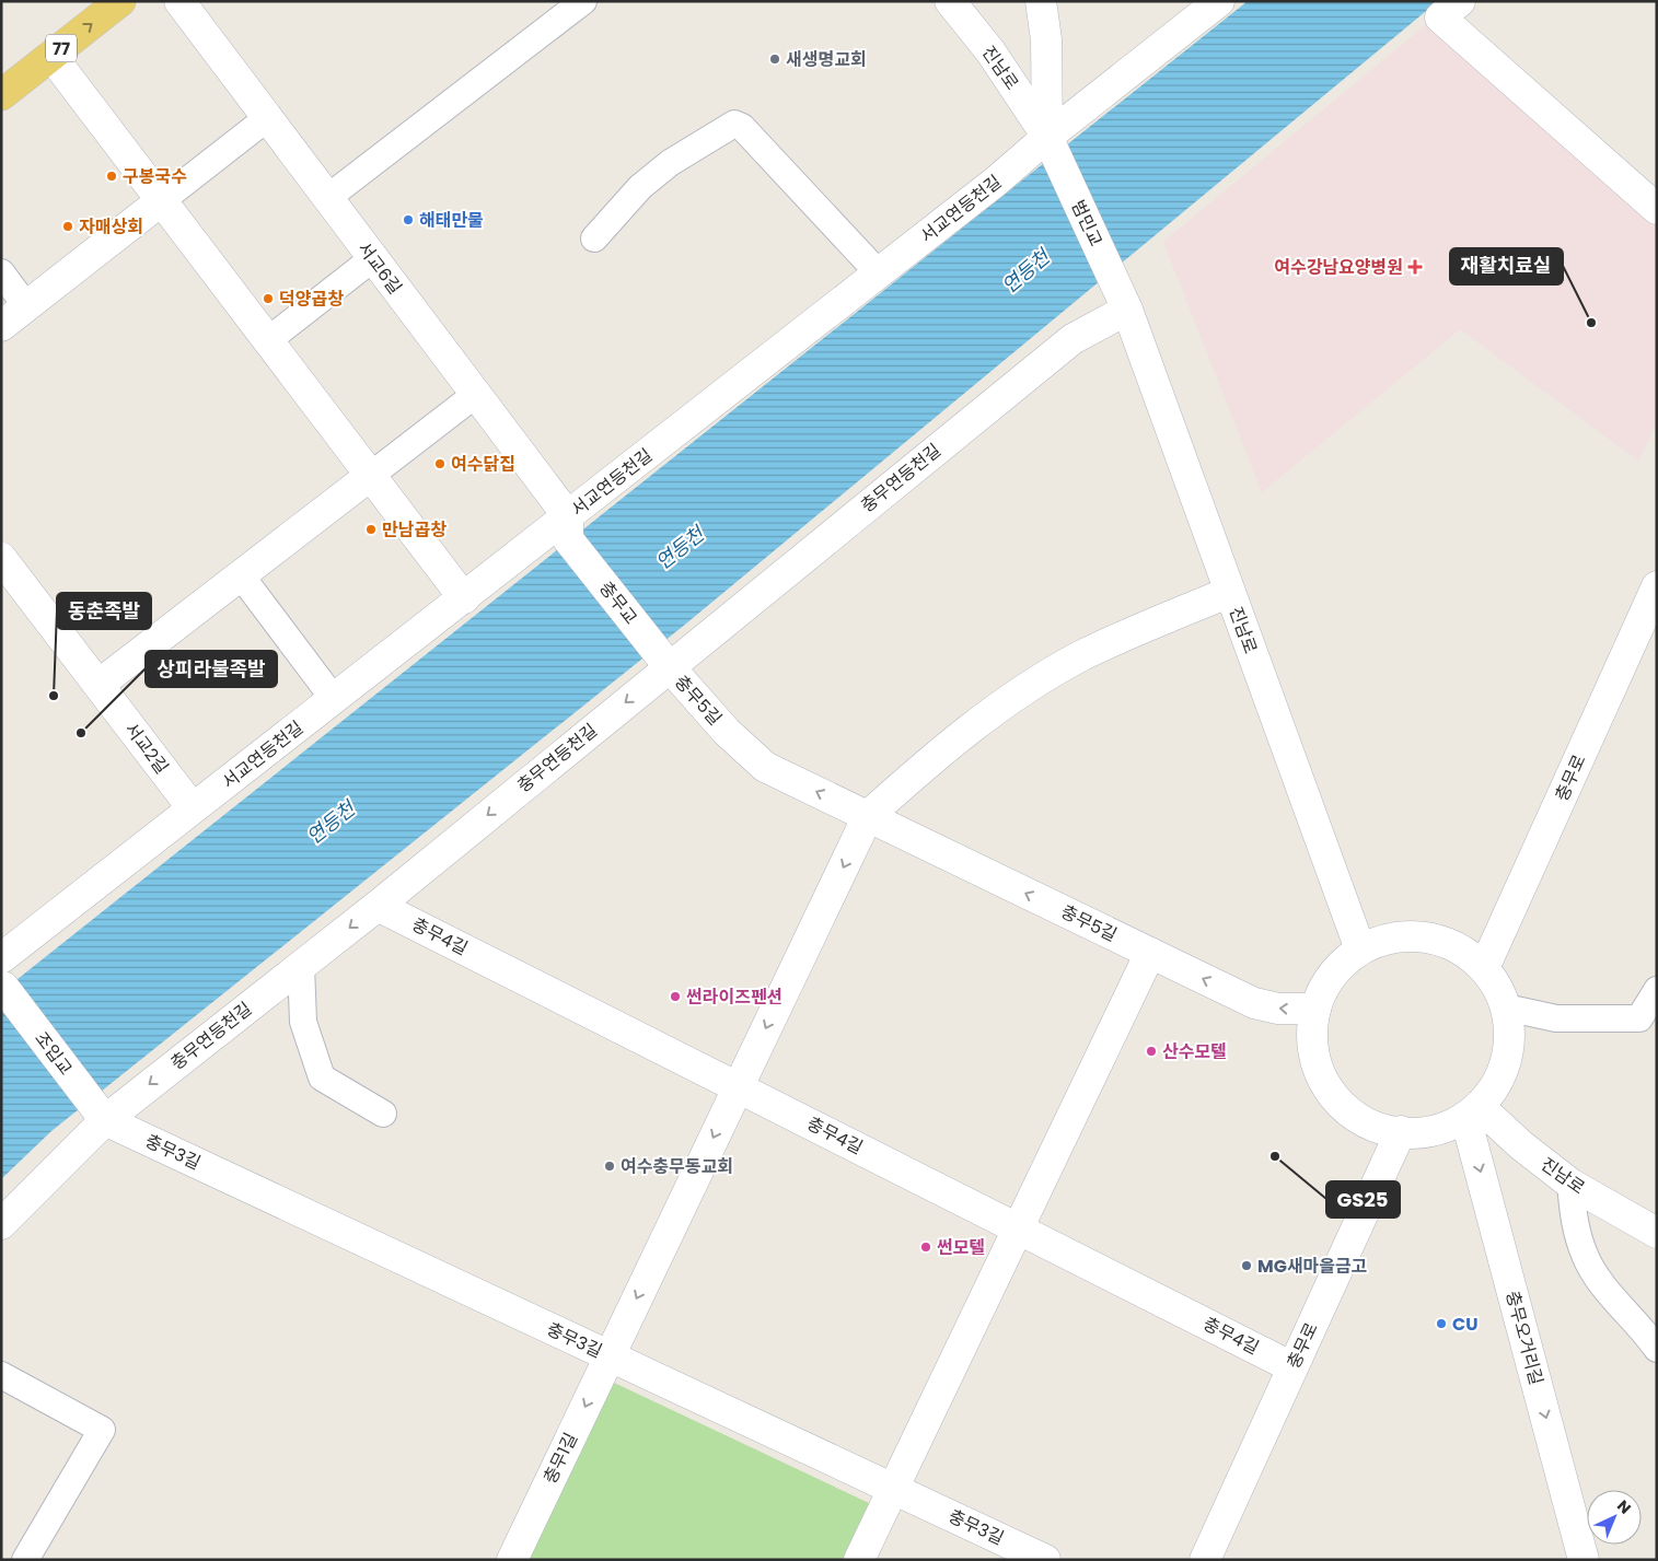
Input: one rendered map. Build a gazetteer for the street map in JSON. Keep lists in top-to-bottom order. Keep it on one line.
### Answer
{"streets":{"main road":["77"],"street":["진남로","서교연등천길","범민교","서교6길","충무연등천길","충무교","충무5길","서교2길","충무로","충무4길","조입교","충무3길","충무오거리길","충무1길"]},"crossings":[["진남로","서교연등천길"],["진남로","범민교"],["진남로","충무연등천길"],["진남로","충무오거리길"],["서교연등천길","범민교"],["서교연등천길","서교6길"],["서교연등천길","충무교"],["서교연등천길","서교2길"],["서교연등천길","조입교"],["범민교","충무연등천길"],["서교6길","충무교"],["충무연등천길","충무교"],["충무연등천길","충무5길"],["충무연등천길","충무4길"],["충무연등천길","조입교"],["충무연등천길","충무3길"],["충무교","충무5길"],["충무로","충무4길"],["충무4길","충무1길"],["조입교","충무3길"],["충무3길","충무1길"]],"one_way":["충무연등천길","충무5길","충무오거리길","충무1길"],"water":["연등천"],"places":{"other":["새생명교회","구봉국수","해태만물","자매상회","덕양곱창","재활치료실","여수닭집","만남곱창","동춘족발","상피라불족발","썬라이즈펜션","산수모텔","GS25","여수충무동교회","썬모텔","MG새마을금고","CU"],"health":["여수강남요양병원"]},"north":"top right"}
